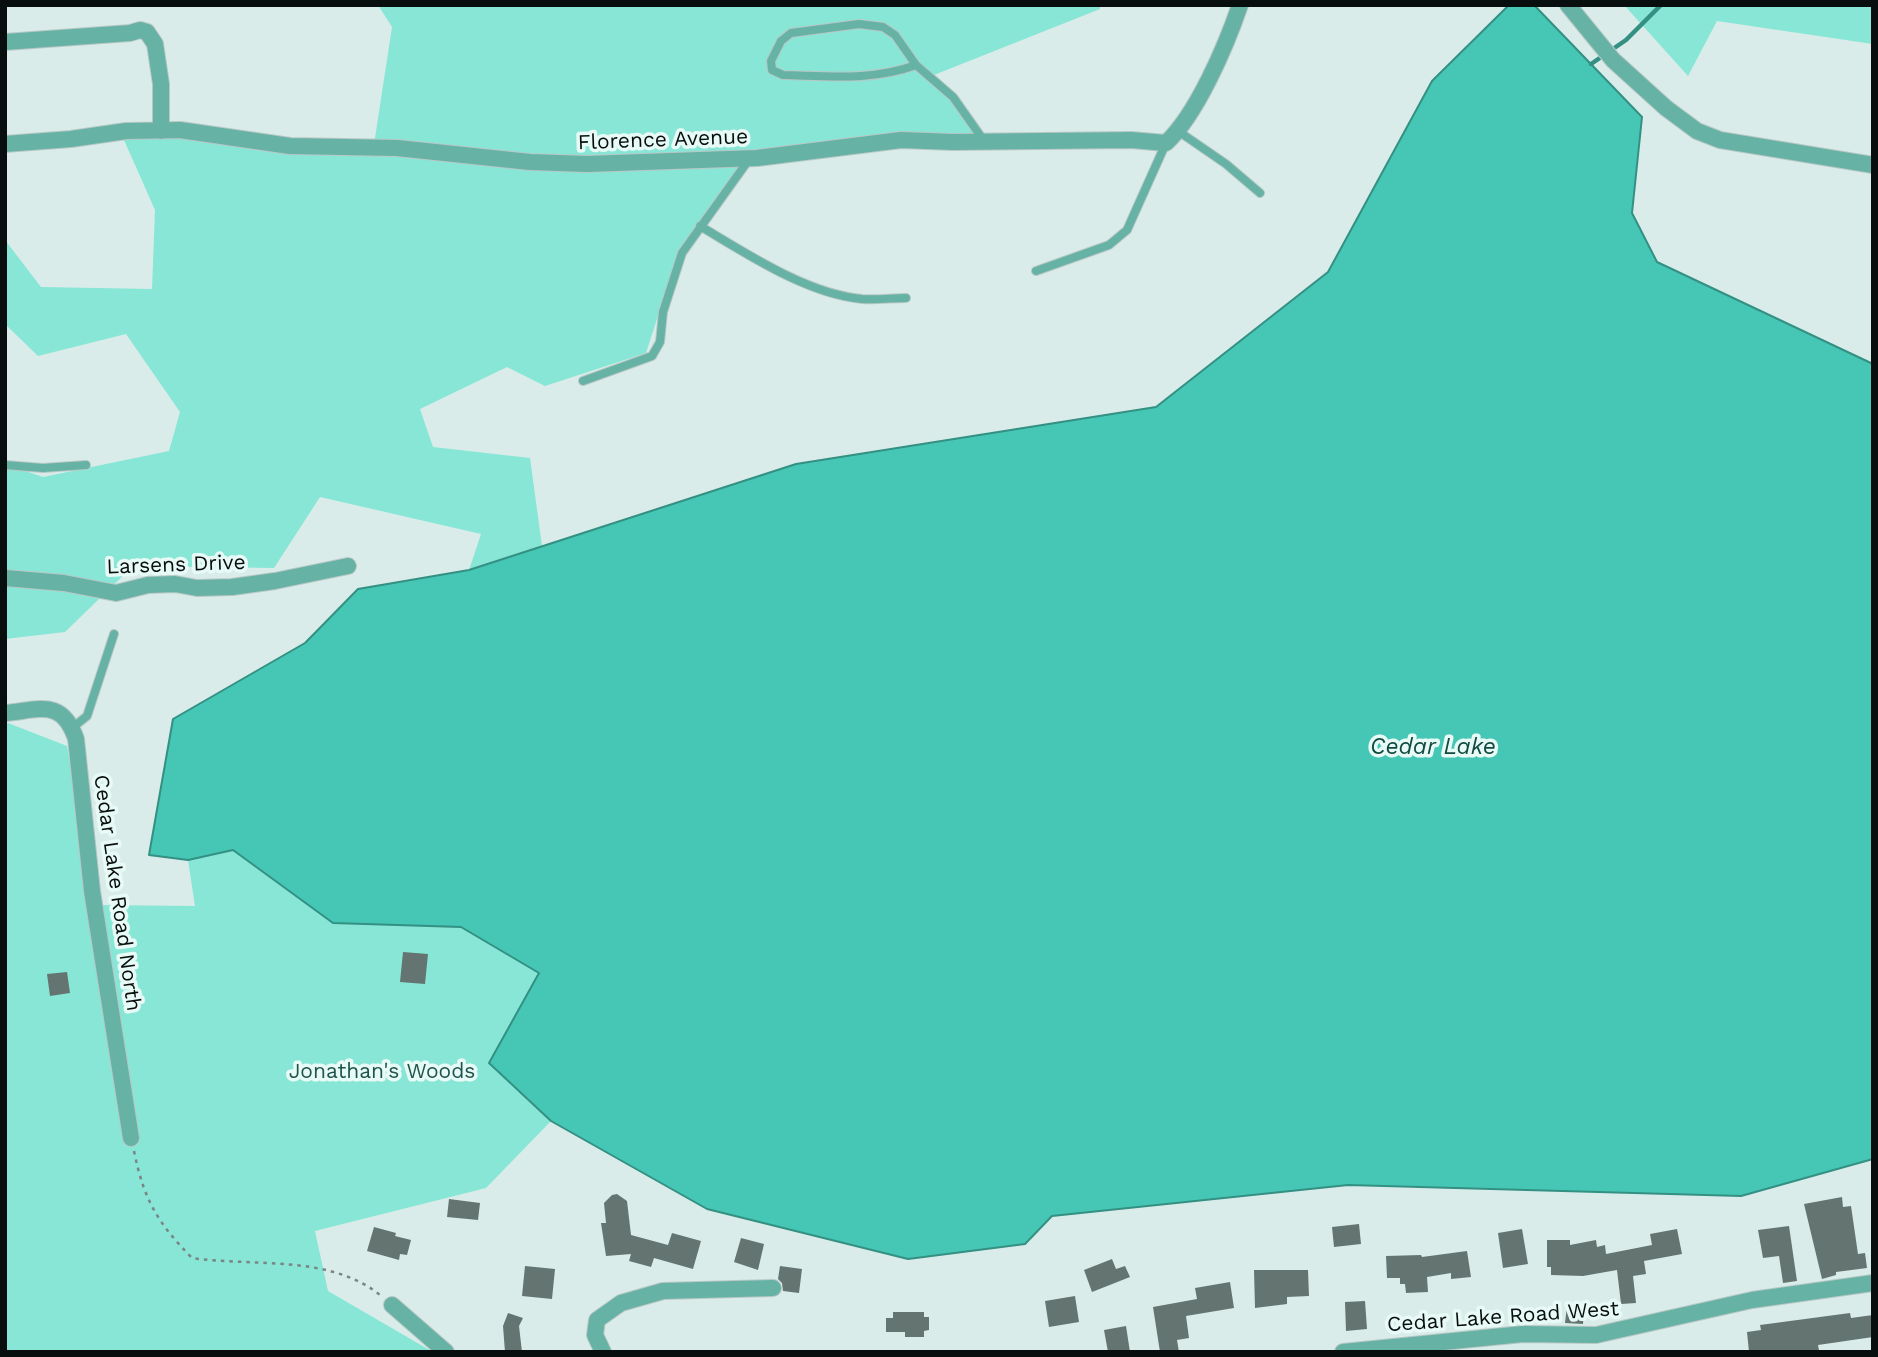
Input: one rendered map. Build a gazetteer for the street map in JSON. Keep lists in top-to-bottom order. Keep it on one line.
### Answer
{"streets":{"street":["Florence Avenue","Larsens Drive","Cedar Lake Road North","Cedar Lake Road West"]},"water":["Cedar Lake"],"parks":["Jonathan's Woods"]}
